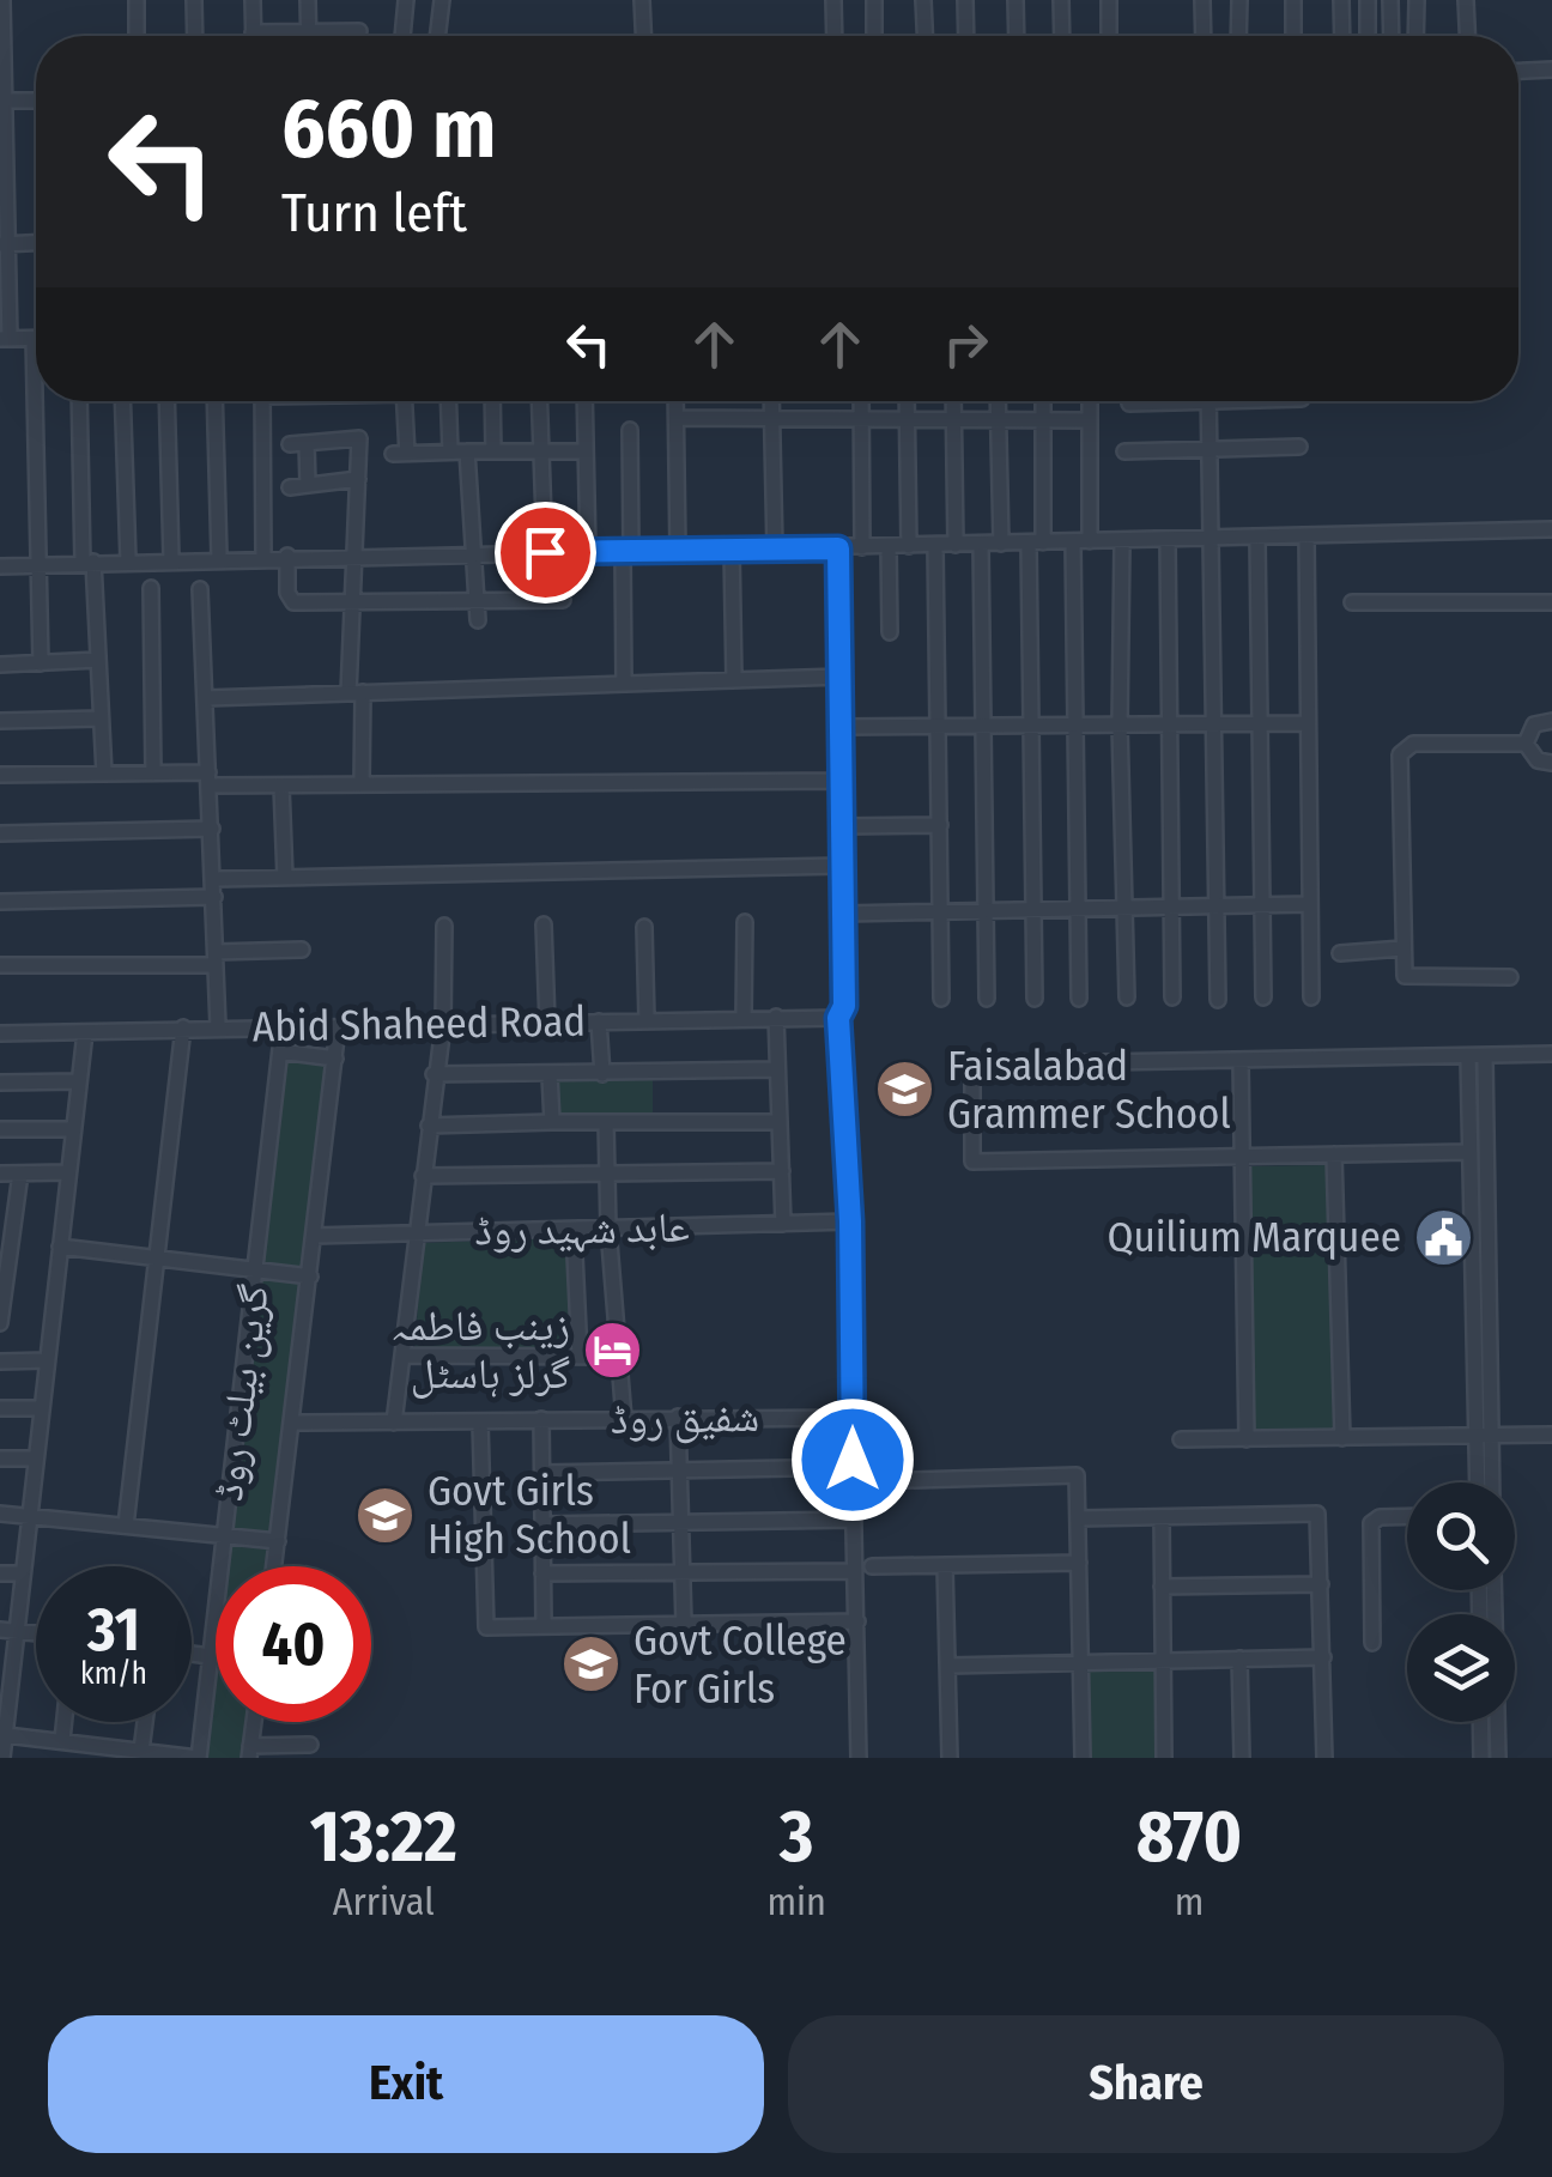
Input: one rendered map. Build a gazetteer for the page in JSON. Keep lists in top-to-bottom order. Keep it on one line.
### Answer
{"streets":{"street":["Abid Shaheed Road","عابد شہید روڈ","گرین بیلٹ روڈ","شفیق روڈ"]},"crossings":[["Abid Shaheed Road","گرین بیلٹ روڈ"],["عابد شہید روڈ","گرین بیلٹ روڈ"],["گرین بیلٹ روڈ","شفیق روڈ"]],"places":{"school or university":["Faisalabad Grammer School","Govt Girls High School","Govt College For Girls"],"public building":["Quilium Marquee"],"hotel":["زینب فاطمہ گرلز ہاسٹل"]},"page":{"turn":["660 m","Turn left"],"speed":"31 km/h","limit":"40","eta":["13:22","Arrival","3","min","870","m"],"buttons":["Exit","Share"]}}
